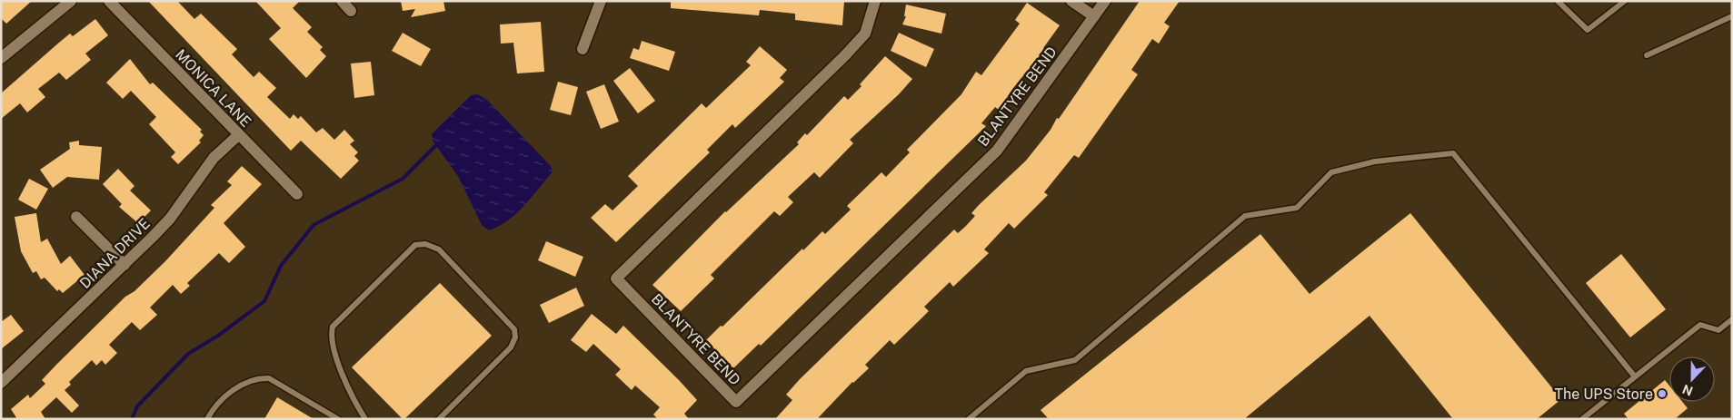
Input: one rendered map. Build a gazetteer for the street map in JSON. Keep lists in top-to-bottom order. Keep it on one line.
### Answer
{"streets":{"street":["MONICA LANE","BLANTYRE BEND","DIANA DRIVE"]},"crossings":[["MONICA LANE","DIANA DRIVE"]],"places":["The UPS Store"],"north":"bottom"}
